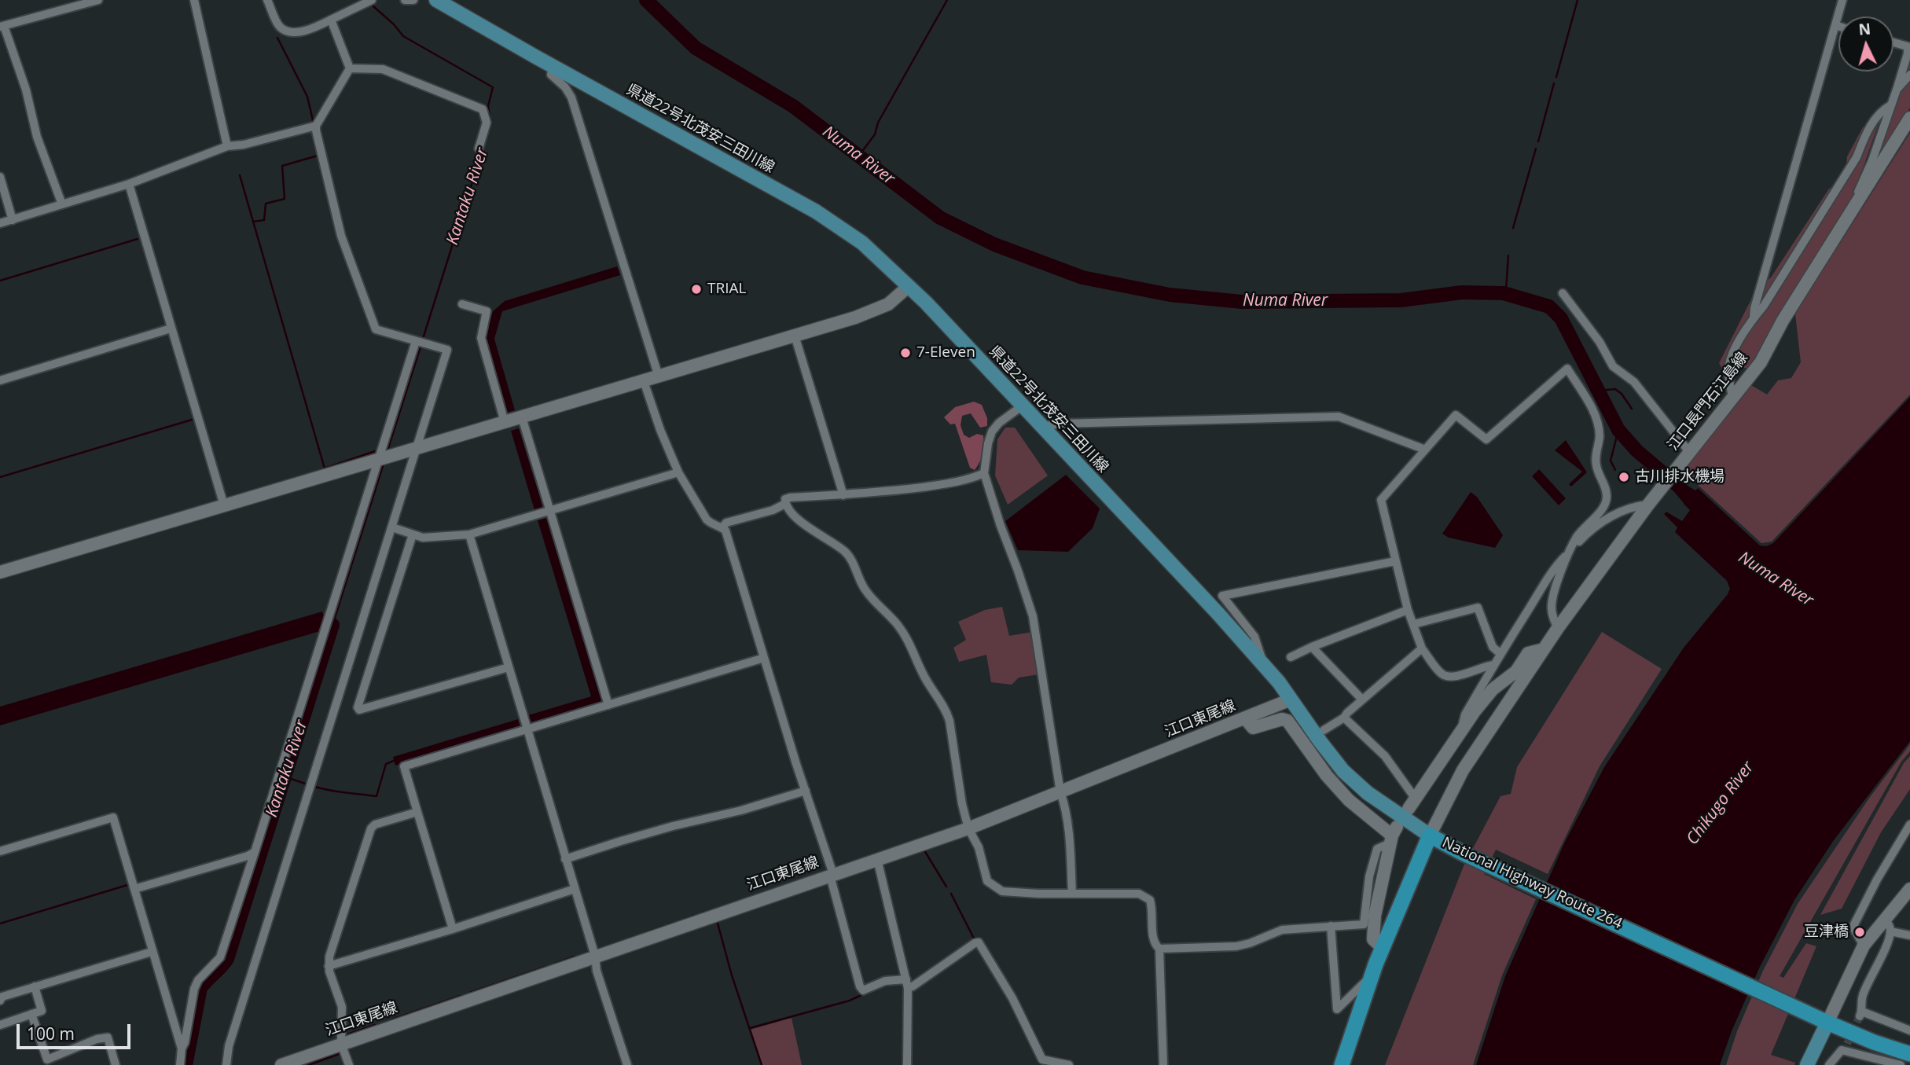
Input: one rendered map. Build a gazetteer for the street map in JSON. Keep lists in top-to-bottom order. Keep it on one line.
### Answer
{"streets":{"highway":["National Highway Route 264"],"main road":["県道22号北茂安三田川線","江口長門石江島線","江口東尾線"]},"crossings":[["県道22号北茂安三田川線","江口長門石江島線"],["県道22号北茂安三田川線","江口東尾線"],["県道22号北茂安三田川線","National Highway Route 264"],["江口長門石江島線","National Highway Route 264"]],"water":["Numa River","Kantaku River","Chikugo River"],"places":["TRIAL","7-Eleven","古川排水機場","豆津橋"],"scale_bar":"100 m","north":"top"}
